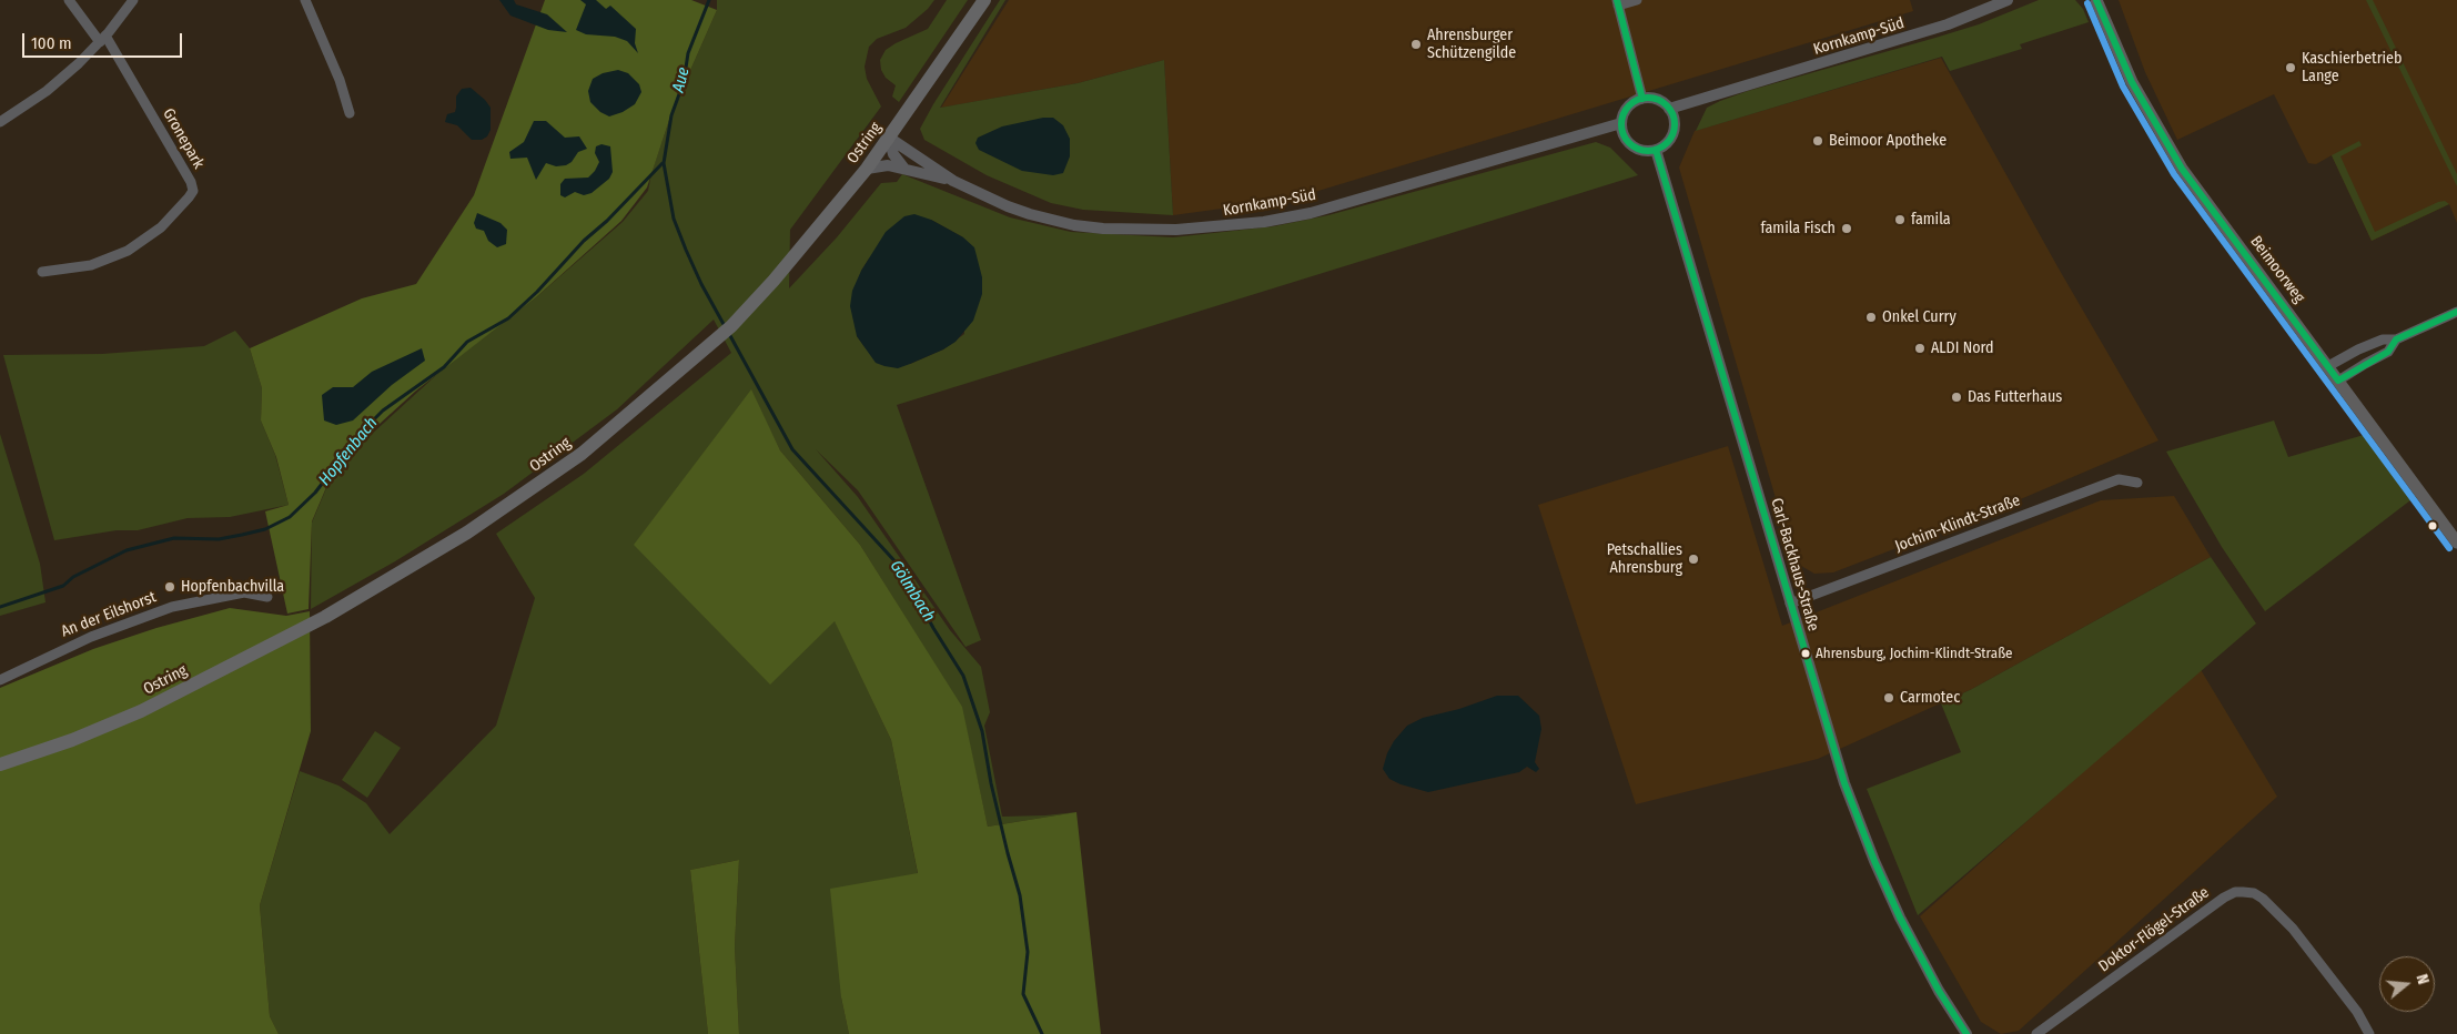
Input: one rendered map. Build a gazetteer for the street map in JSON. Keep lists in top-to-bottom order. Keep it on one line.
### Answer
{"streets":{"main road":["Ostring","Beimoorweg"],"street":["Kornkamp-Süd","Gronepark","Jochim-Klindt-Straße","Carl-Backhaus-Straße","An der Eilshorst","Doktor-Flögel-Straße"]},"crossings":[["Kornkamp-Süd","Ostring"],["Kornkamp-Süd","Carl-Backhaus-Straße"],["Jochim-Klindt-Straße","Carl-Backhaus-Straße"]],"water":["Aue","Hopfenbach","Gölmbach"],"places":["Ahrensburger Schützengilde","Kaschierbetrieb Lange","Beimoor Apotheke","famila","famila Fisch","Onkel Curry","ALDI Nord","Das Futterhaus","Petschallies Ahrensburg","Hopfenbachvilla","Ahrensburg, Jochim-Klindt-Straße","Carmotec"],"scale_bar":"100 m","north":"right"}
